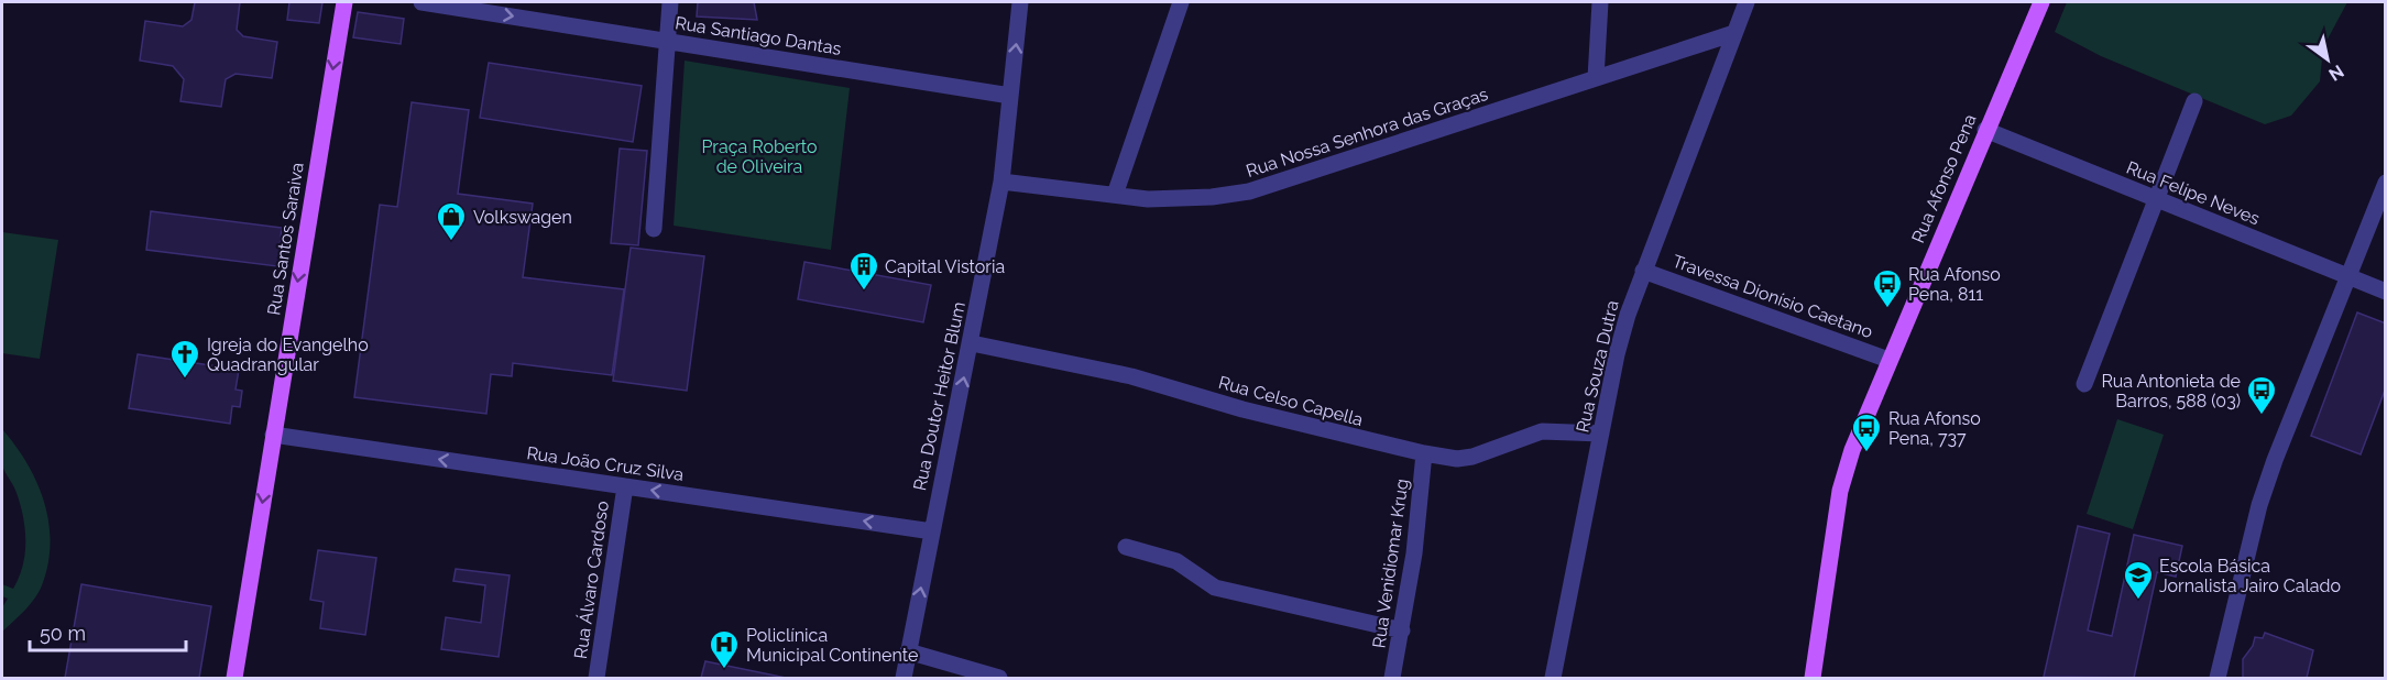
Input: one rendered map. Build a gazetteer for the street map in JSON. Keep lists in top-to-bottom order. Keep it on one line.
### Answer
{"streets":{"main road":["Rua Afonso Pena","Rua Santos Saraiva"],"street":["Rua Santiago Dantas","Rua Nossa Senhora das Graças","Rua Felipe Neves","Travessa Dionísio Caetano","Rua Souza Dutra","Rua Doutor Heitor Blum","Rua Celso Capella","Rua João Cruz Silva","Rua Venidiomar Krug","Rua Álvaro Cardoso"]},"crossings":[["Rua Santiago Dantas","Rua Doutor Heitor Blum"],["Rua Nossa Senhora das Graças","Rua Souza Dutra"],["Rua Nossa Senhora das Graças","Rua Doutor Heitor Blum"],["Rua Afonso Pena","Rua Felipe Neves"],["Rua Afonso Pena","Travessa Dionísio Caetano"],["Rua Santos Saraiva","Rua João Cruz Silva"],["Travessa Dionísio Caetano","Rua Souza Dutra"],["Rua Souza Dutra","Rua Celso Capella"],["Rua Doutor Heitor Blum","Rua Celso Capella"],["Rua Doutor Heitor Blum","Rua João Cruz Silva"],["Rua Celso Capella","Rua Venidiomar Krug"],["Rua João Cruz Silva","Rua Álvaro Cardoso"]],"one_way":["Rua Santiago Dantas","Rua Santos Saraiva","Rua Doutor Heitor Blum","Rua João Cruz Silva"],"parks":["Praça Roberto de Oliveira"],"places":{"shop":["Volkswagen"],"building":["Capital Vistoria"],"bus stop":["Rua Afonso Pena, 811","Rua Antonieta de Barros, 588 (03)","Rua Afonso Pena, 737"],"church":["Igreja do Evangelho Quadrangular"],"school or university":["Escola Básica Jornalista Jairo Calado"],"hospital":["Policlínica Municipal Continente"]},"scale_bar":"50 m","north":"bottom right"}
